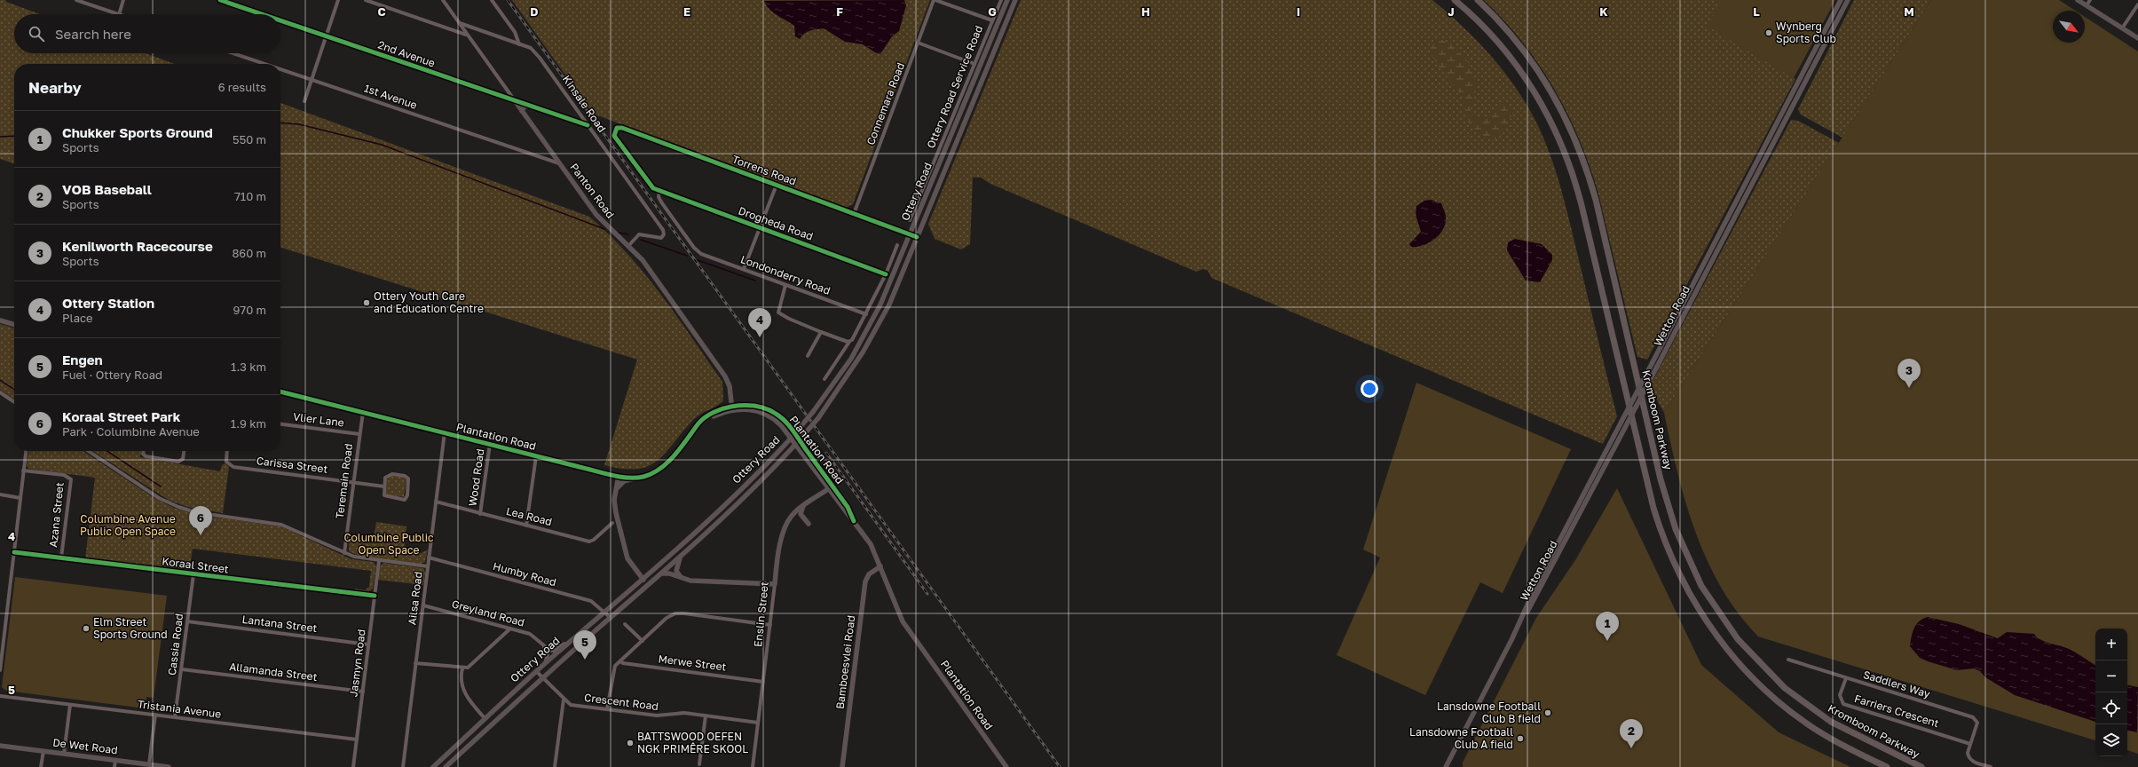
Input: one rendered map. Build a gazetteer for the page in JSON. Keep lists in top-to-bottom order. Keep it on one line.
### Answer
{"streets":{"highway":["Kromboom Parkway"],"main road":["2nd Avenue","Panton Road","Ottery Road","Wetton Road","Plantation Road","Enslin Street","Bamboesvlei Road","De Wet Road"],"street":["Ottery Road Service Road","1st Avenue","Kinsale Road","Connemara Road","Torrens Road","Drogheda Road","Londonderry Road","Vlier Lane","Carissa Street","Wood Road","Teremain Road","Azana Street","Lea Road","Koraal Street","Humby Road","Ailsa Road","Greyland Road","Lantana Street","Cassia Road","Jasmyn Road","Merwe Street","Allamanda Street","Saddlers Way","Crescent Road","Tristania Avenue","Farriers Crescent"]},"crossings":[["2nd Avenue","Kinsale Road"],["2nd Avenue","Panton Road"],["1st Avenue","Panton Road"],["Kinsale Road","Panton Road"],["Connemara Road","Torrens Road"],["Torrens Road","Ottery Road"],["Torrens Road","Drogheda Road"],["Panton Road","Plantation Road"],["Ottery Road","Humby Road"],["Ottery Road","Crescent Road"],["Drogheda Road","Londonderry Road"],["Vlier Lane","Teremain Road"],["Plantation Road","Wood Road"],["Plantation Road","Teremain Road"],["Plantation Road","Ailsa Road"],["Plantation Road","Enslin Street"],["Plantation Road","Bamboesvlei Road"],["Carissa Street","Teremain Road"],["Wood Road","Lea Road"],["Azana Street","Koraal Street"],["Lea Road","Ailsa Road"],["Koraal Street","Cassia Road"],["Koraal Street","Jasmyn Road"],["Humby Road","Ailsa Road"],["Ailsa Road","Greyland Road"],["Enslin Street","Merwe Street"],["Enslin Street","Crescent Road"],["Lantana Street","Cassia Road"],["Lantana Street","Jasmyn Road"],["Cassia Road","Allamanda Street"],["Cassia Road","Tristania Avenue"],["Jasmyn Road","Allamanda Street"],["Jasmyn Road","Tristania Avenue"],["Saddlers Way","Farriers Crescent"]],"parks":["Columbine Avenue Public Open Space","Columbine Public Open Space"],"places":["Wynberg Sports Club","Ottery Youth Care and Education Centre","Elm Street Sports Ground","Lansdowne Football Club B field","Lansdowne Football Club A field","BATTSWOOD OEFEN NGK PRIMÊRE SKOOL"],"north":"bottom right","page":{"search":"Search here","heading":["Nearby","6 results"],"list":[{"mark":"1","name":"Chukker Sports Ground","note":"Sports","value":"550 m"},{"mark":"2","name":"VOB Baseball","note":"Sports","value":"710 m"},{"mark":"3","name":"Kenilworth Racecourse","note":"Sports","value":"860 m"},{"mark":"4","name":"Ottery Station","note":"Place","value":"970 m"},{"mark":"5","name":"Engen","note":"Fuel · Ottery Road","value":"1.3 km"},{"mark":"6","name":"Koraal Street Park","note":"Park · Columbine Avenue","value":"1.9 km"}],"pins":["4","3","6","1","5","2"],"map_buttons":["+","−"]},"grid":{"columns":["C","D","E","F","G","H","I","J","K","L","M"],"rows":["4","5"]}}
